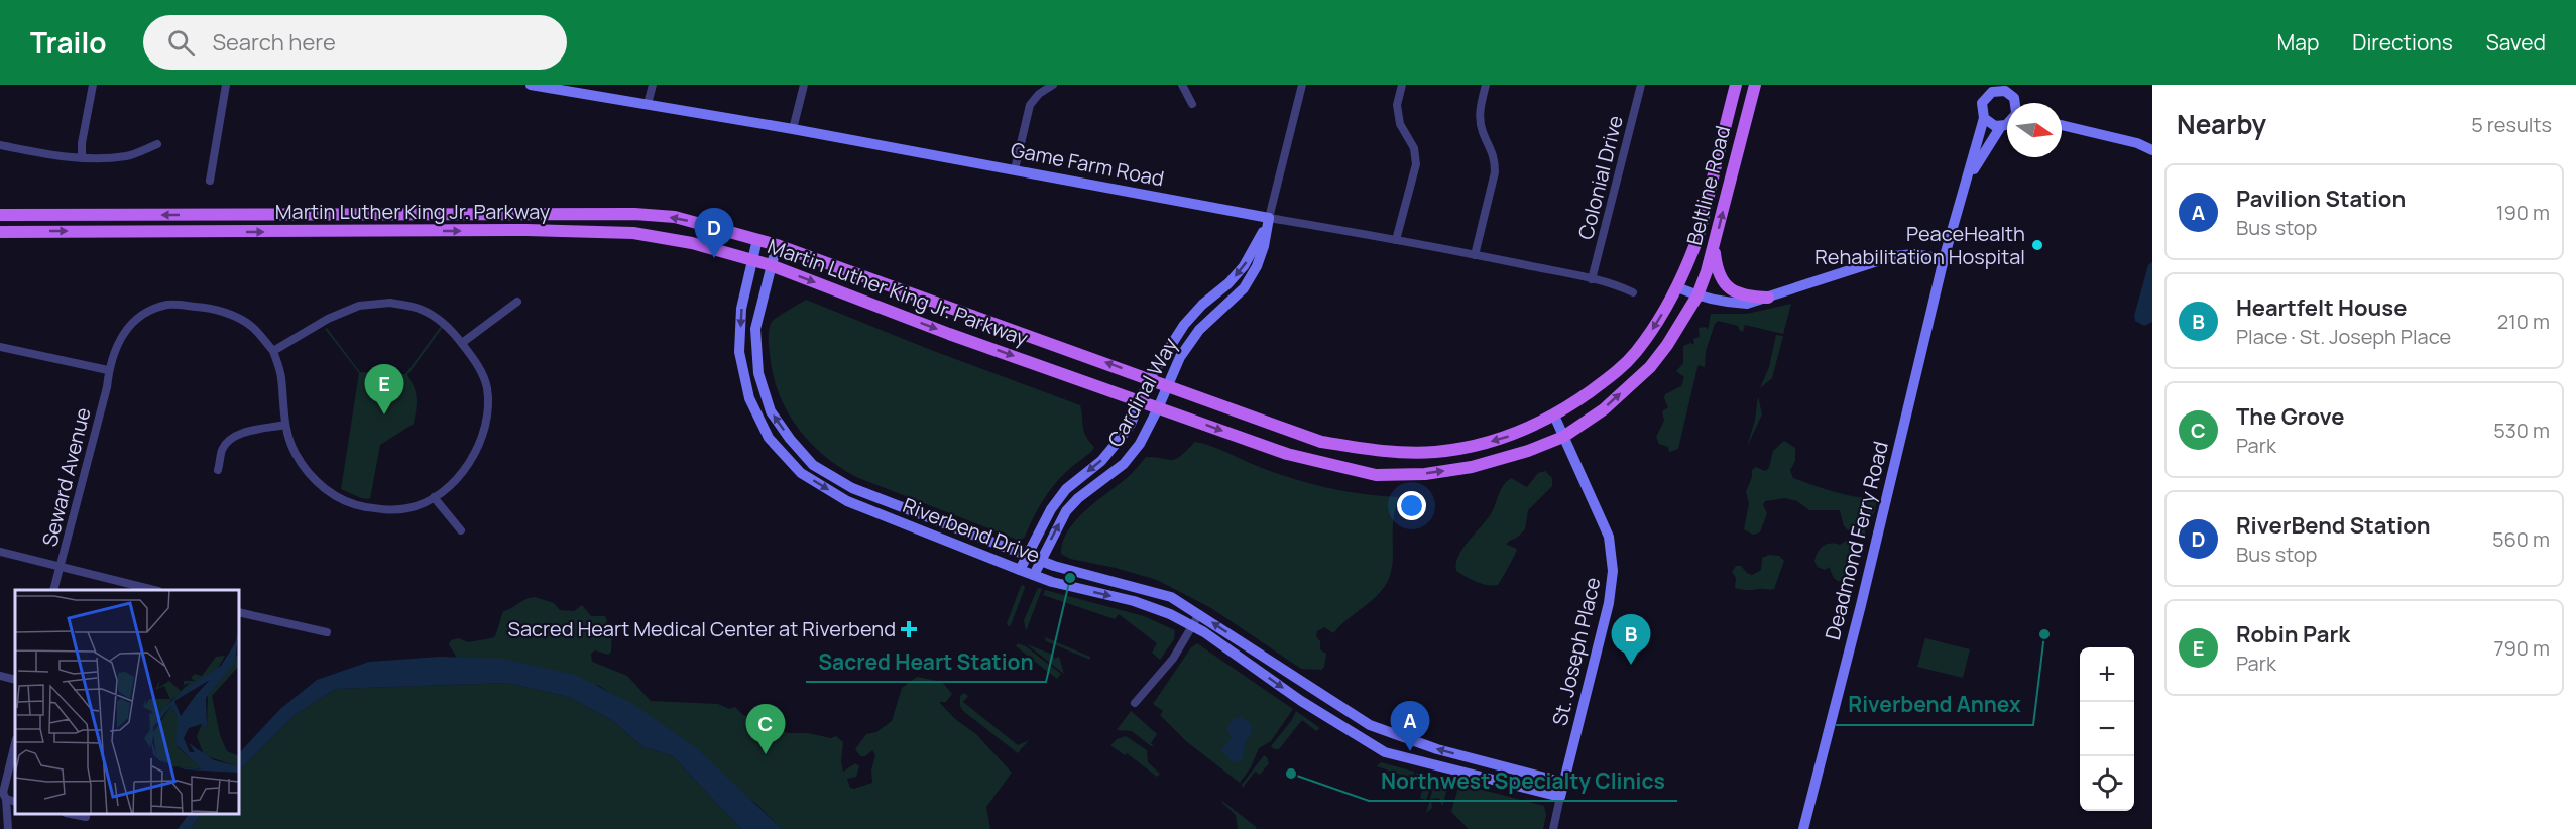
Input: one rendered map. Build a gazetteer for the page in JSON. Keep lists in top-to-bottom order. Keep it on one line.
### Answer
{"streets":{"main road":["Beltline Road","Martin Luther King Jr. Parkway"],"street":["Game Farm Road","Colonial Drive","Cardinal Way","Seward Avenue","Riverbend Drive","Deadmond Ferry Road","St. Joseph Place"]},"crossings":[["Game Farm Road","Colonial Drive"],["Game Farm Road","Cardinal Way"],["Beltline Road","Martin Luther King Jr. Parkway"],["Martin Luther King Jr. Parkway","Cardinal Way"],["Martin Luther King Jr. Parkway","Riverbend Drive"],["Martin Luther King Jr. Parkway","St. Joseph Place"],["Cardinal Way","Riverbend Drive"],["Riverbend Drive","St. Joseph Place"]],"places":{"other":["PeaceHealth Rehabilitation Hospital","Sacred Heart Station","Riverbend Annex","Northwest Specialty Clinics"],"health":["Sacred Heart Medical Center at Riverbend"]},"north":"right","page":{"header":"Trailo","search":"Search here","nav":["Map","Directions","Saved"],"heading":["Nearby","5 results"],"list":[{"mark":"A","name":"Pavilion Station","note":"Bus stop","value":"190 m"},{"mark":"B","name":"Heartfelt House","note":"Place · St. Joseph Place","value":"210 m"},{"mark":"C","name":"The Grove","note":"Park","value":"530 m"},{"mark":"D","name":"RiverBend Station","note":"Bus stop","value":"560 m"},{"mark":"E","name":"Robin Park","note":"Park","value":"790 m"}],"pins":["D","E","B","A","C"],"map_buttons":["+","−"]}}
